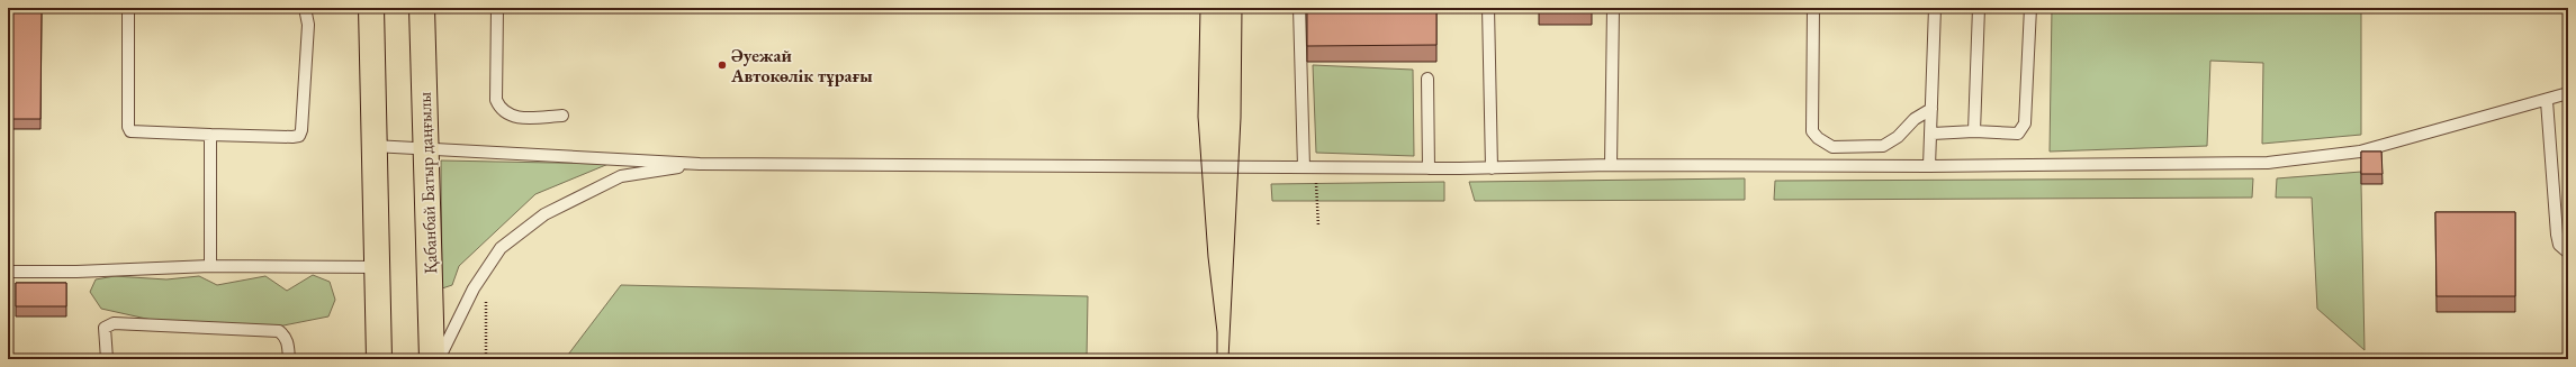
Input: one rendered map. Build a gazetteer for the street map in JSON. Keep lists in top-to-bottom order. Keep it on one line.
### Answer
{"streets":{"main road":["Қабанбай Батыр даңғылы"]},"places":["Әуежай Автокөлік тұрағы"]}
